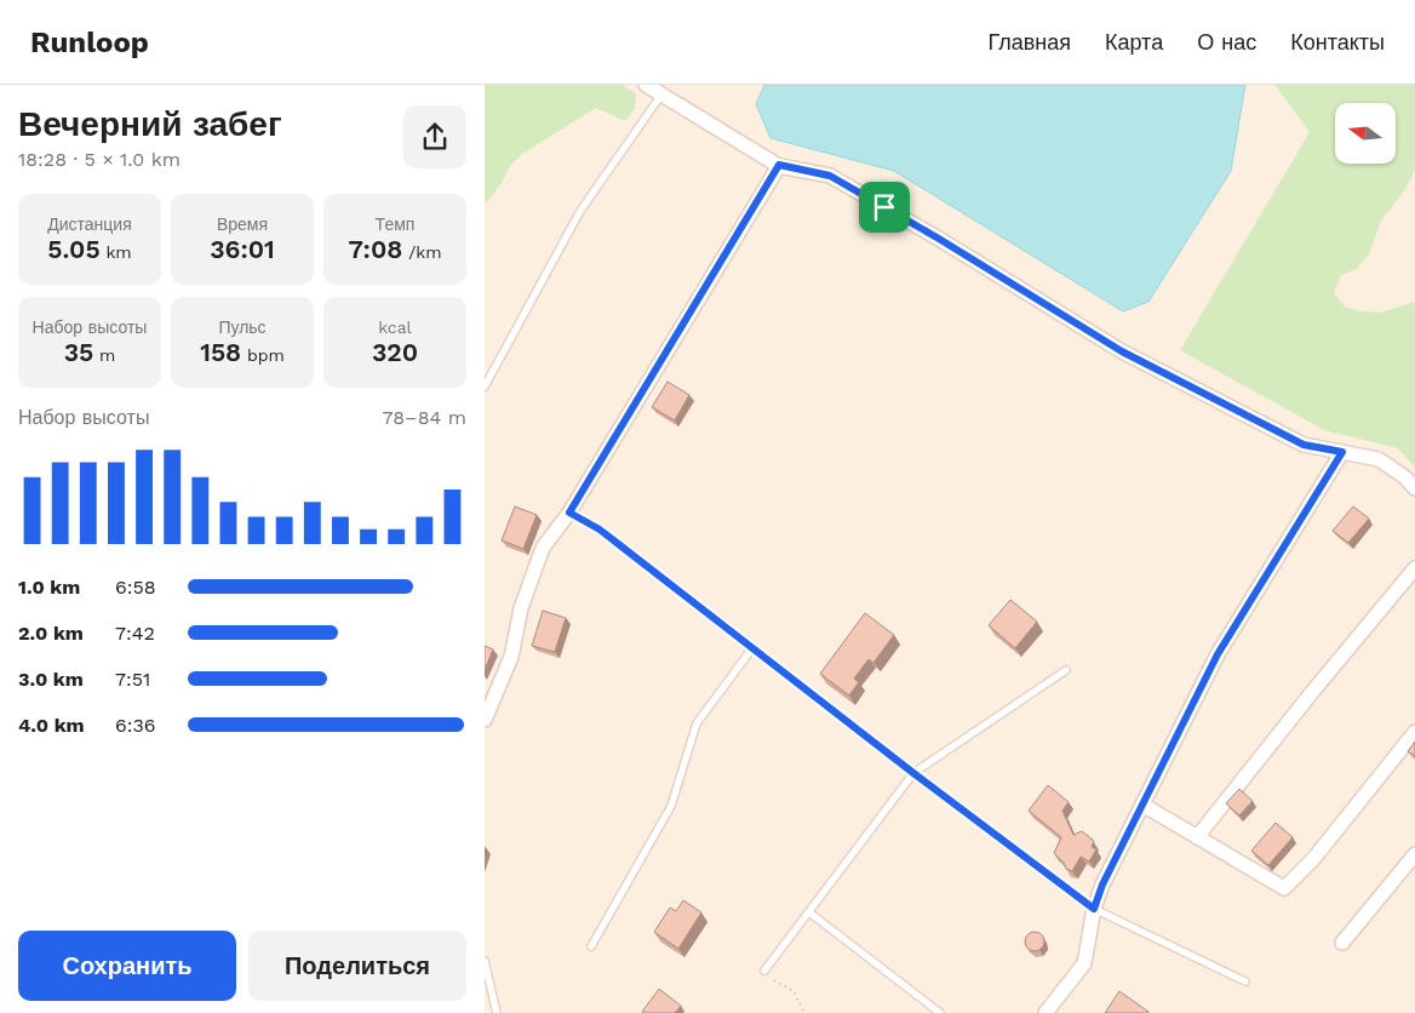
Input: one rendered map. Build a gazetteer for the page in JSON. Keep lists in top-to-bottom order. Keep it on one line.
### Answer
{"north":"left","page":{"header":"Runloop","nav":["Главная","Карта","О нас","Контакты"],"heading":["Вечерний забег","18:28 · 5 × 1.0 km"],"stats":[["Дистанция","5.05 km"],["Время","36:01"],["Темп","7:08 /km"],["Набор высоты","35 m"],["Пульс","158 bpm"],["kcal","320"]],"chart":["Набор высоты","78–84 m"],"list":[{"name":"1.0 km","note":"6:58"},{"name":"2.0 km","note":"7:42"},{"name":"3.0 km","note":"7:51"},{"name":"4.0 km","note":"6:36"}],"buttons":["Сохранить","Поделиться"]}}
